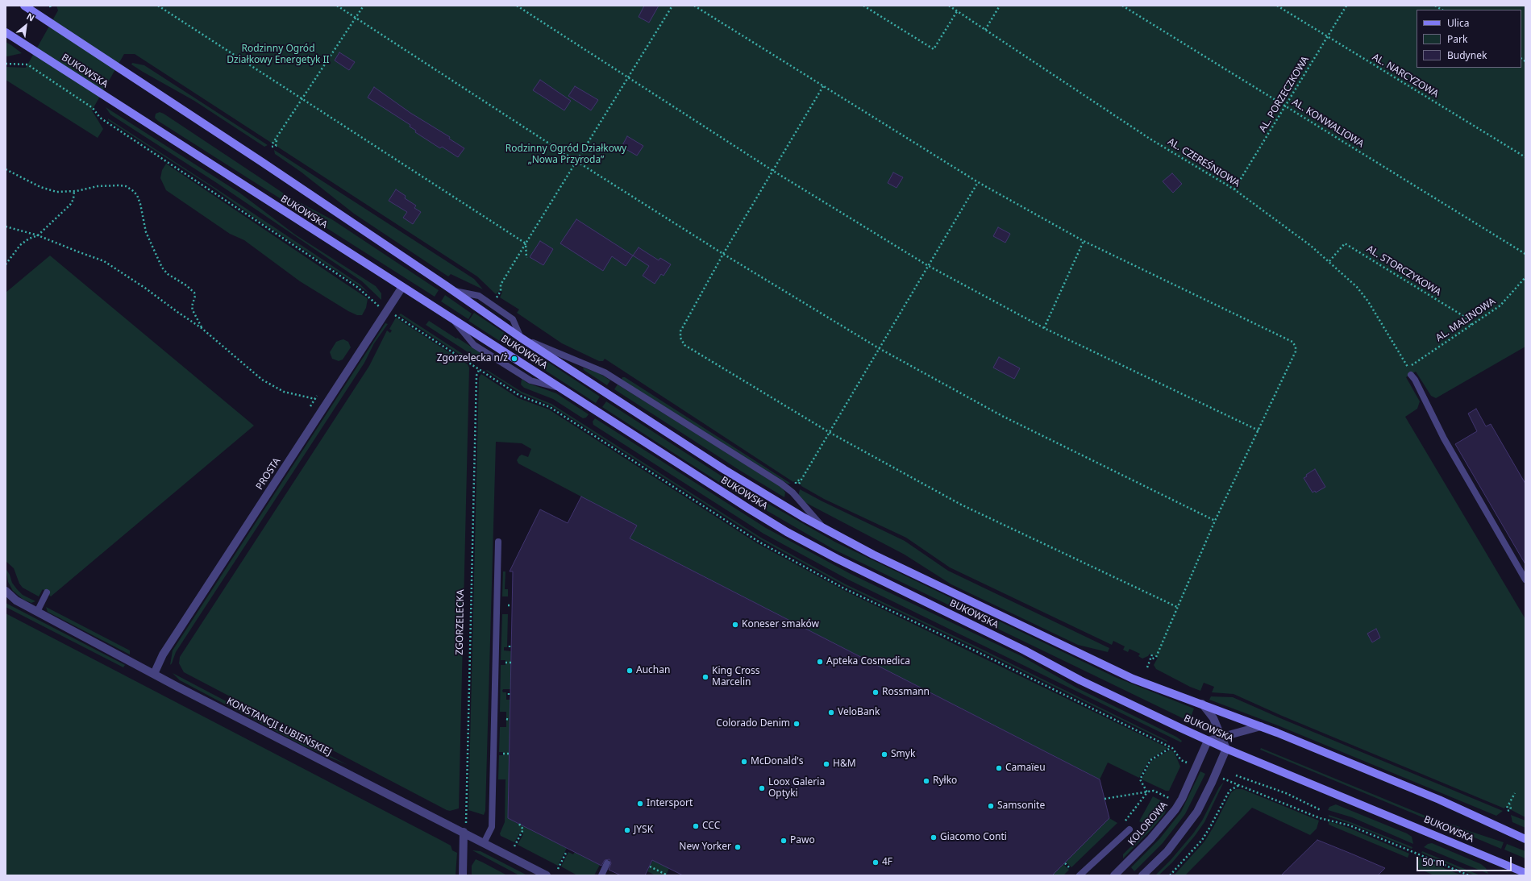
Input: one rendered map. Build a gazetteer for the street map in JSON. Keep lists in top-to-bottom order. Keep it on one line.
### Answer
{"streets":{"main road":["BUKOWSKA"],"street":["PROSTA","KONSTANCJI ŁUBIEŃSKIEJ","KOLOROWA"],"path":["AL. NARCYZOWA","AL. PORZECZKOWA","AL. KONWALIOWA","AL. CZEREŚNIOWA","AL. STORCZYKOWA","AL. MALINOWA","ZGORZELECKA"]},"crossings":[["BUKOWSKA","PROSTA"],["BUKOWSKA","KOLOROWA"],["AL. NARCYZOWA","AL. PORZECZKOWA"],["AL. PORZECZKOWA","AL. KONWALIOWA"],["AL. PORZECZKOWA","AL. CZEREŚNIOWA"],["AL. CZEREŚNIOWA","AL. STORCZYKOWA"],["AL. CZEREŚNIOWA","AL. MALINOWA"],["AL. STORCZYKOWA","AL. MALINOWA"],["PROSTA","KONSTANCJI ŁUBIEŃSKIEJ"],["ZGORZELECKA","KONSTANCJI ŁUBIEŃSKIEJ"]],"parks":["Rodzinny Ogród Działkowy Energetyk II","Rodzinny Ogród Działkowy „Nowa Przyroda”"],"places":["Zgorzelecka n/ż","Koneser smaków","Apteka Cosmedica","Auchan","King Cross Marcelin","Rossmann","VeloBank","Colorado Denim","Smyk","McDonald's","H&M","Camaïeu","Ryłko","Loox Galeria Optyki","Intersport","Samsonite","CCC","JYSK","Giacomo Conti","Pawo","New Yorker","4F"],"legend":["Ulica","Park","Budynek"],"scale_bar":"50 m","north":"top right"}
